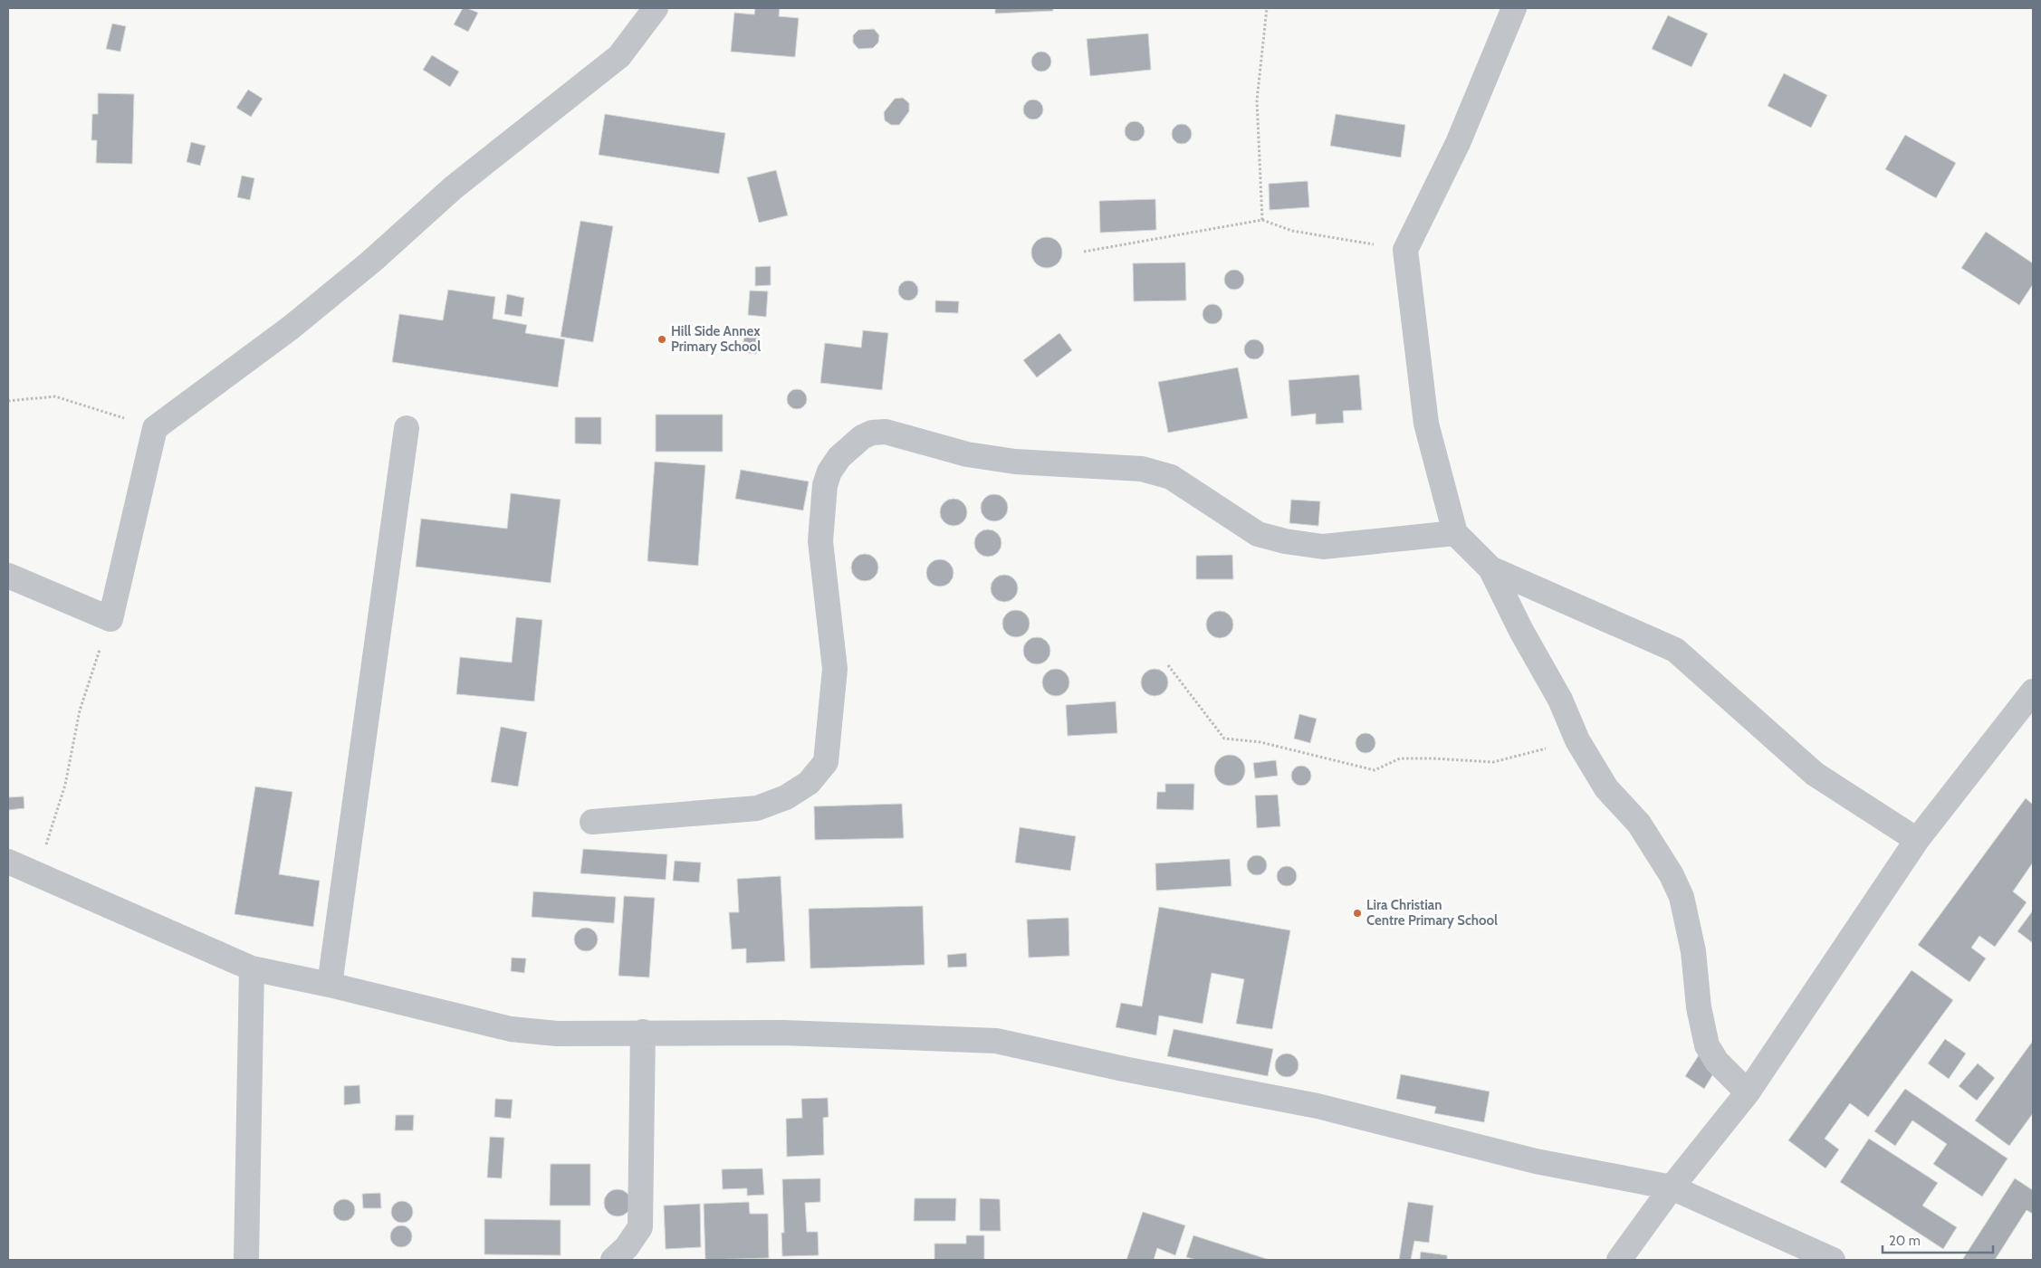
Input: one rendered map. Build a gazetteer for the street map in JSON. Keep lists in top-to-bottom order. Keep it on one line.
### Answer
{"places":["Hill Side Annex Primary School","Lira Christian Centre Primary School"],"scale_bar":"20 m"}
